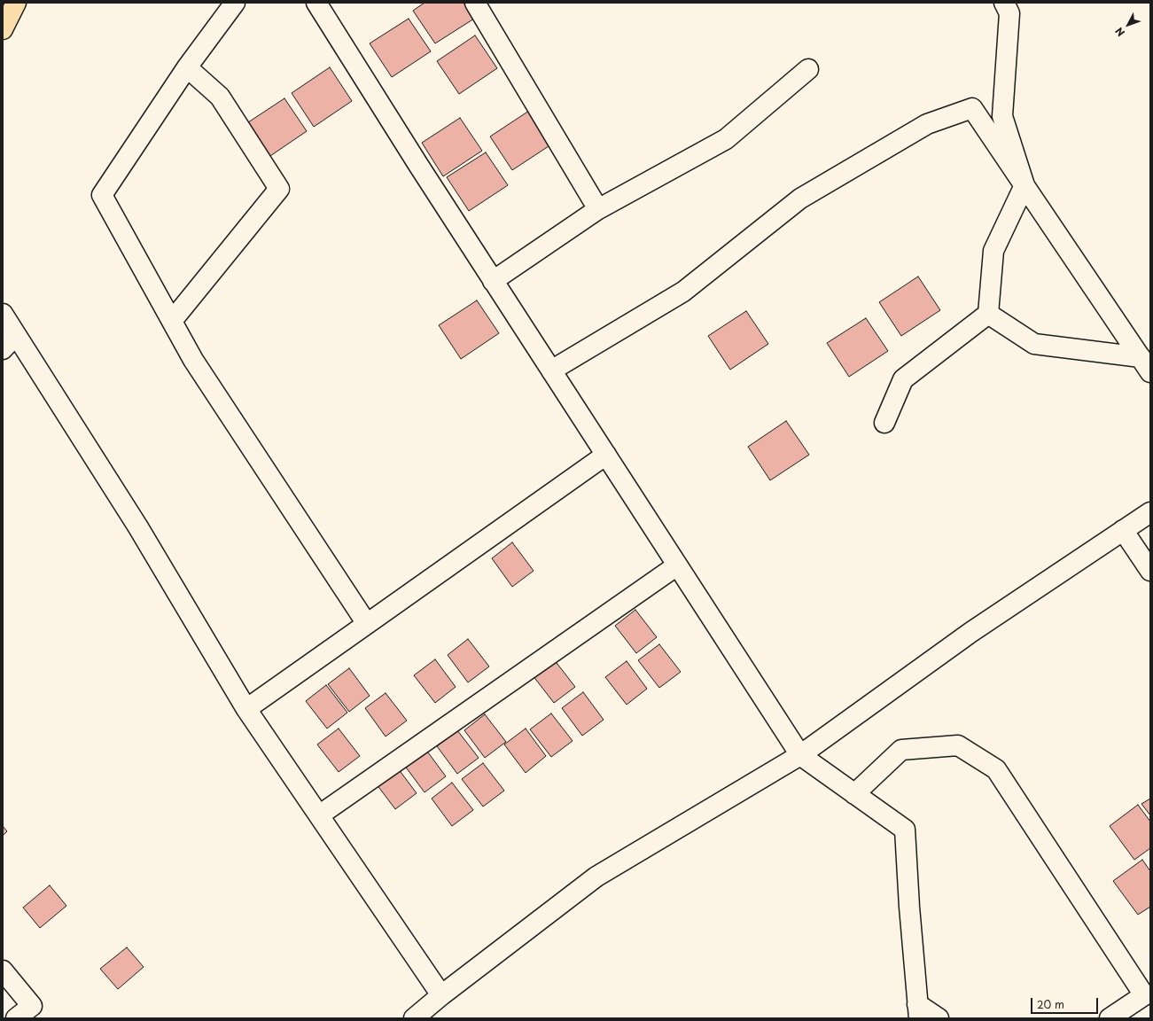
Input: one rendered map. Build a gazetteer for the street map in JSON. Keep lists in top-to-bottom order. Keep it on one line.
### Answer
{"scale_bar":"20 m","north":"bottom left"}
